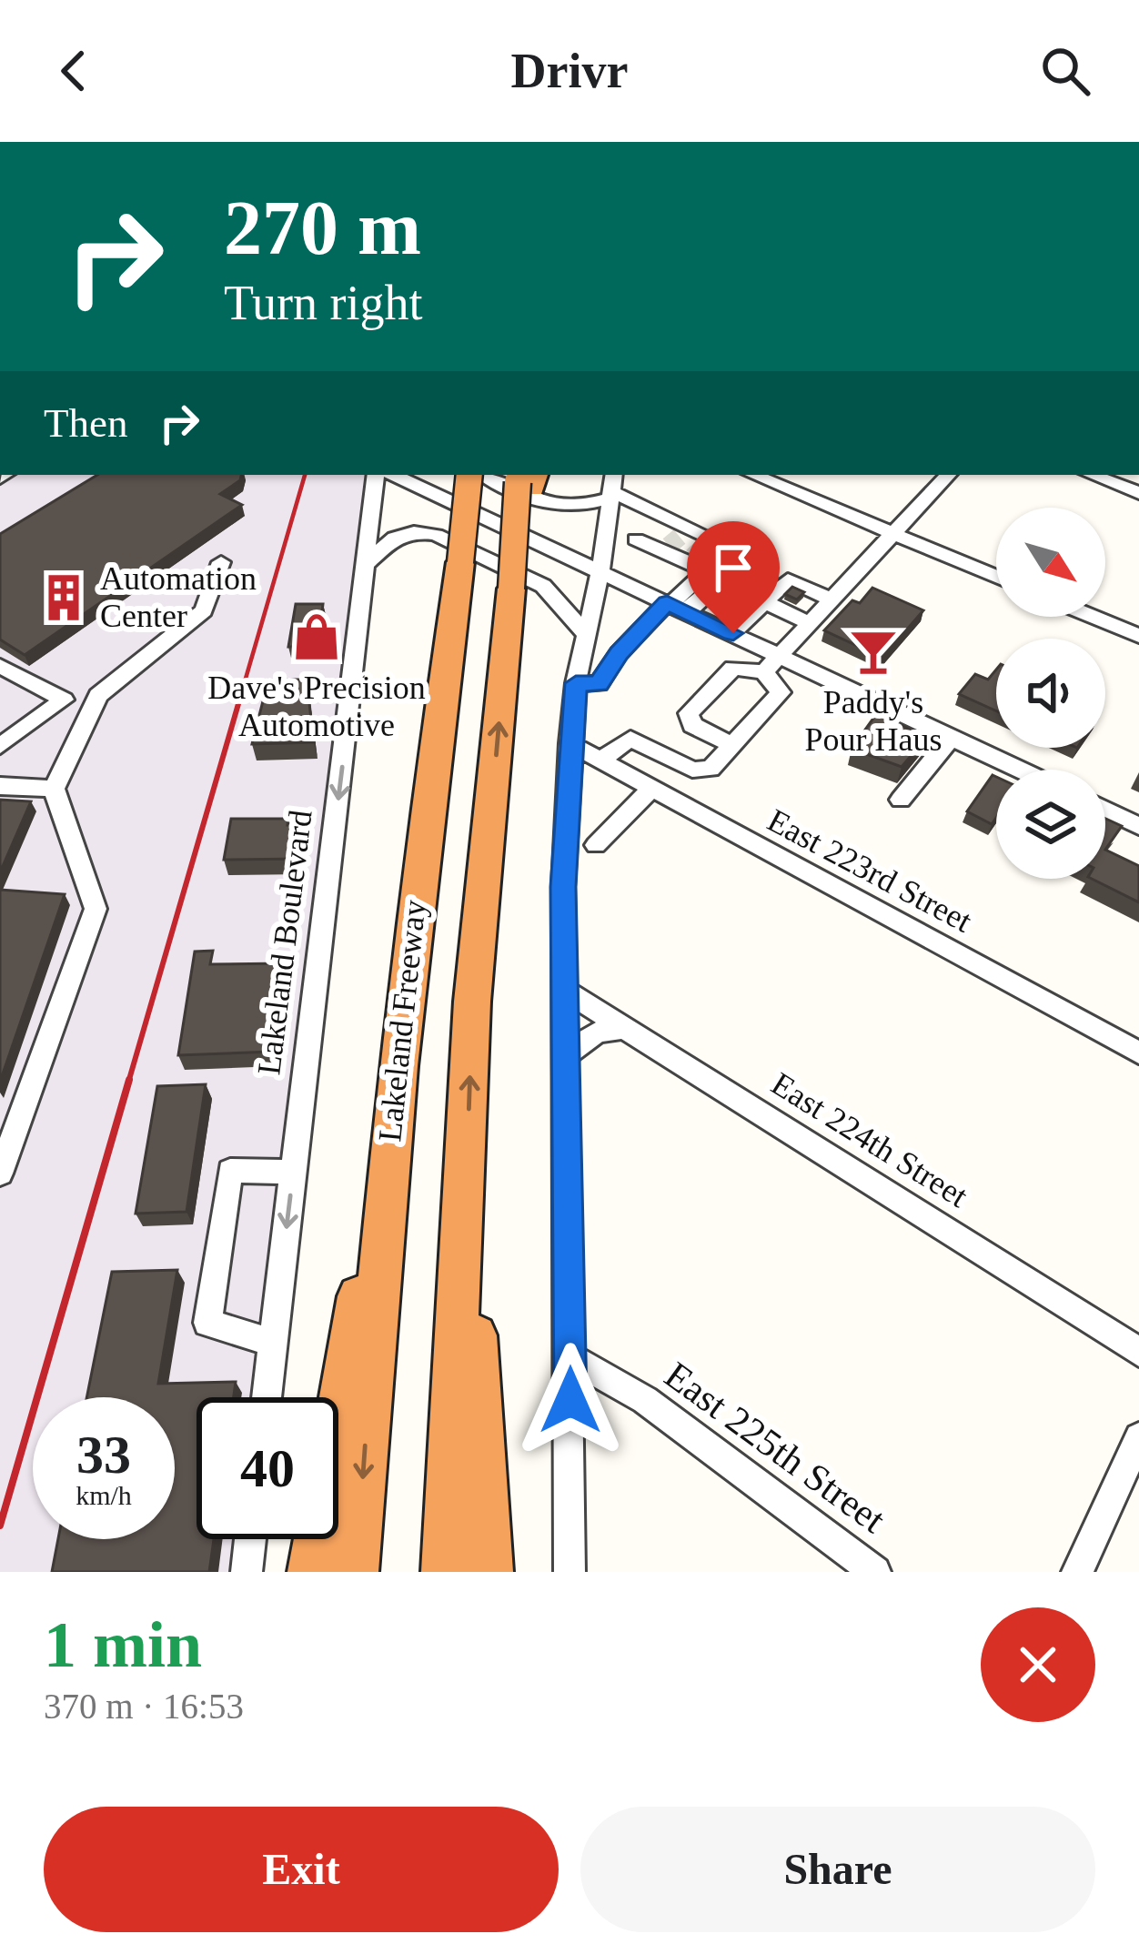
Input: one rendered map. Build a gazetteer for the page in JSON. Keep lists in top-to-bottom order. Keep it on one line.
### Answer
{"streets":{"highway":["Lakeland Freeway"],"street":["East 223rd Street","Lakeland Boulevard","East 224th Street","East 225th Street"]},"one_way":["Lakeland Boulevard"],"places":{"building":["Automation Center"],"shop":["Dave's Precision Automotive"],"bar":["Paddy's Pour Haus"]},"north":"bottom right","page":{"header":"Drivr","turn":["270 m","Turn right"],"then":"Then","speed":"33 km/h","limit":"40","heading":["1 min","370 m · 16:53"],"buttons":["Exit","Share"]}}
